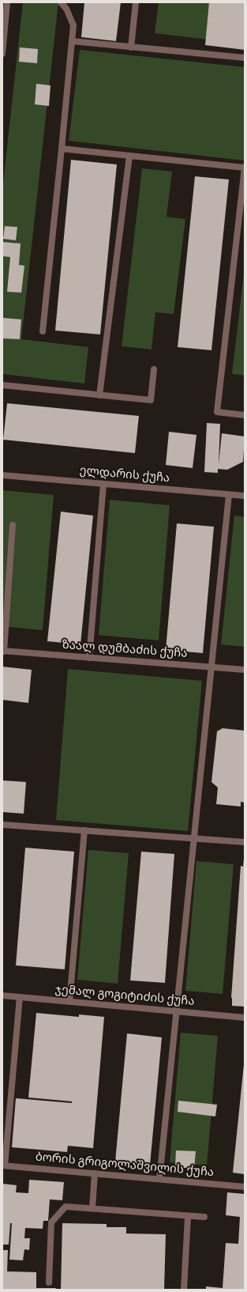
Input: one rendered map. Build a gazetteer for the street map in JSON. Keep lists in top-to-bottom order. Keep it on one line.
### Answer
{"streets":{"street":["ელდარის ქუჩა","ზაალ დუმბაძის ქუჩა","ჯემალ გოგიტიძის ქუჩა","ბორის გრიგოლაშვილის ქუჩა"]}}
